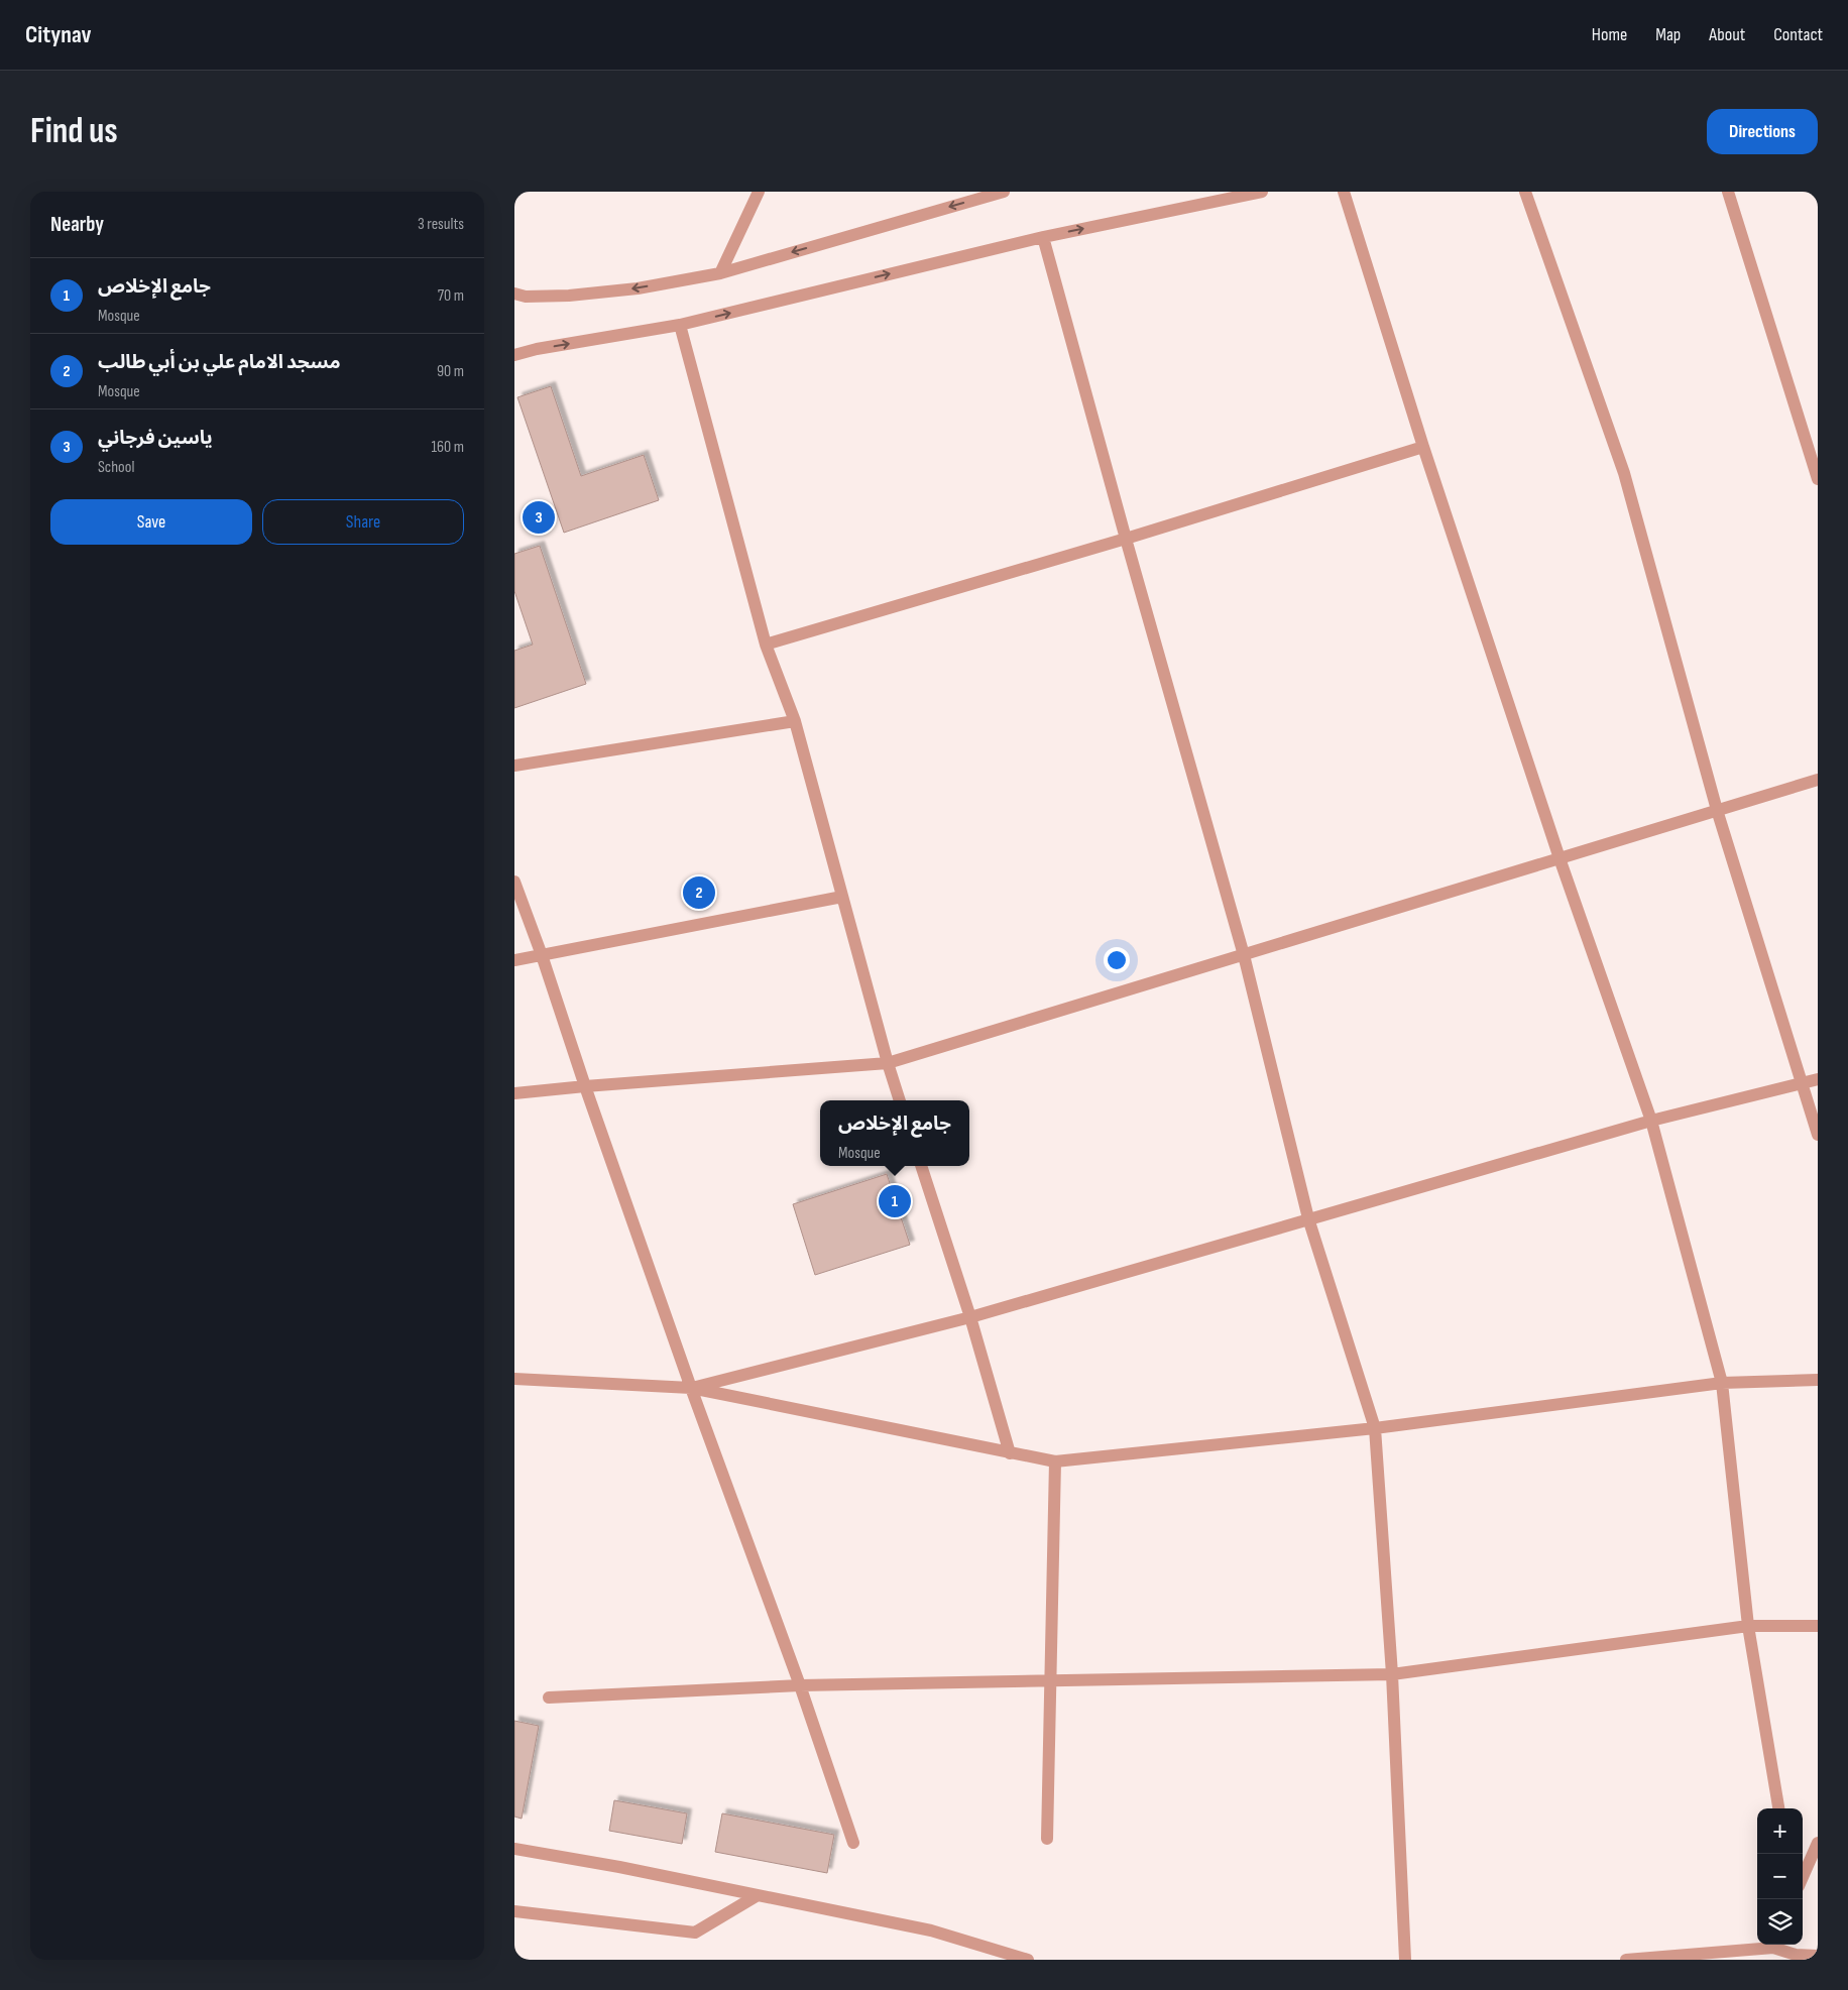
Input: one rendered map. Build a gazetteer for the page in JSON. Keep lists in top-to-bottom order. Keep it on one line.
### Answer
{"page":{"header":"Citynav","nav":["Home","Map","About","Contact"],"buttons":["Directions",["Save","Share"]],"title":"Find us","heading":["Nearby","3 results"],"list":[{"mark":"1","name":"جامع الإخلاص","note":"Mosque","value":"70 m"},{"mark":"2","name":"مسجد الامام علي بن أبي طالب","note":"Mosque","value":"90 m"},{"mark":"3","name":"ياسين فرجاني","note":"School","value":"160 m"}],"pins":["3","2","1"],"popup":["جامع الإخلاص","Mosque"],"map_buttons":["+","−"]}}
